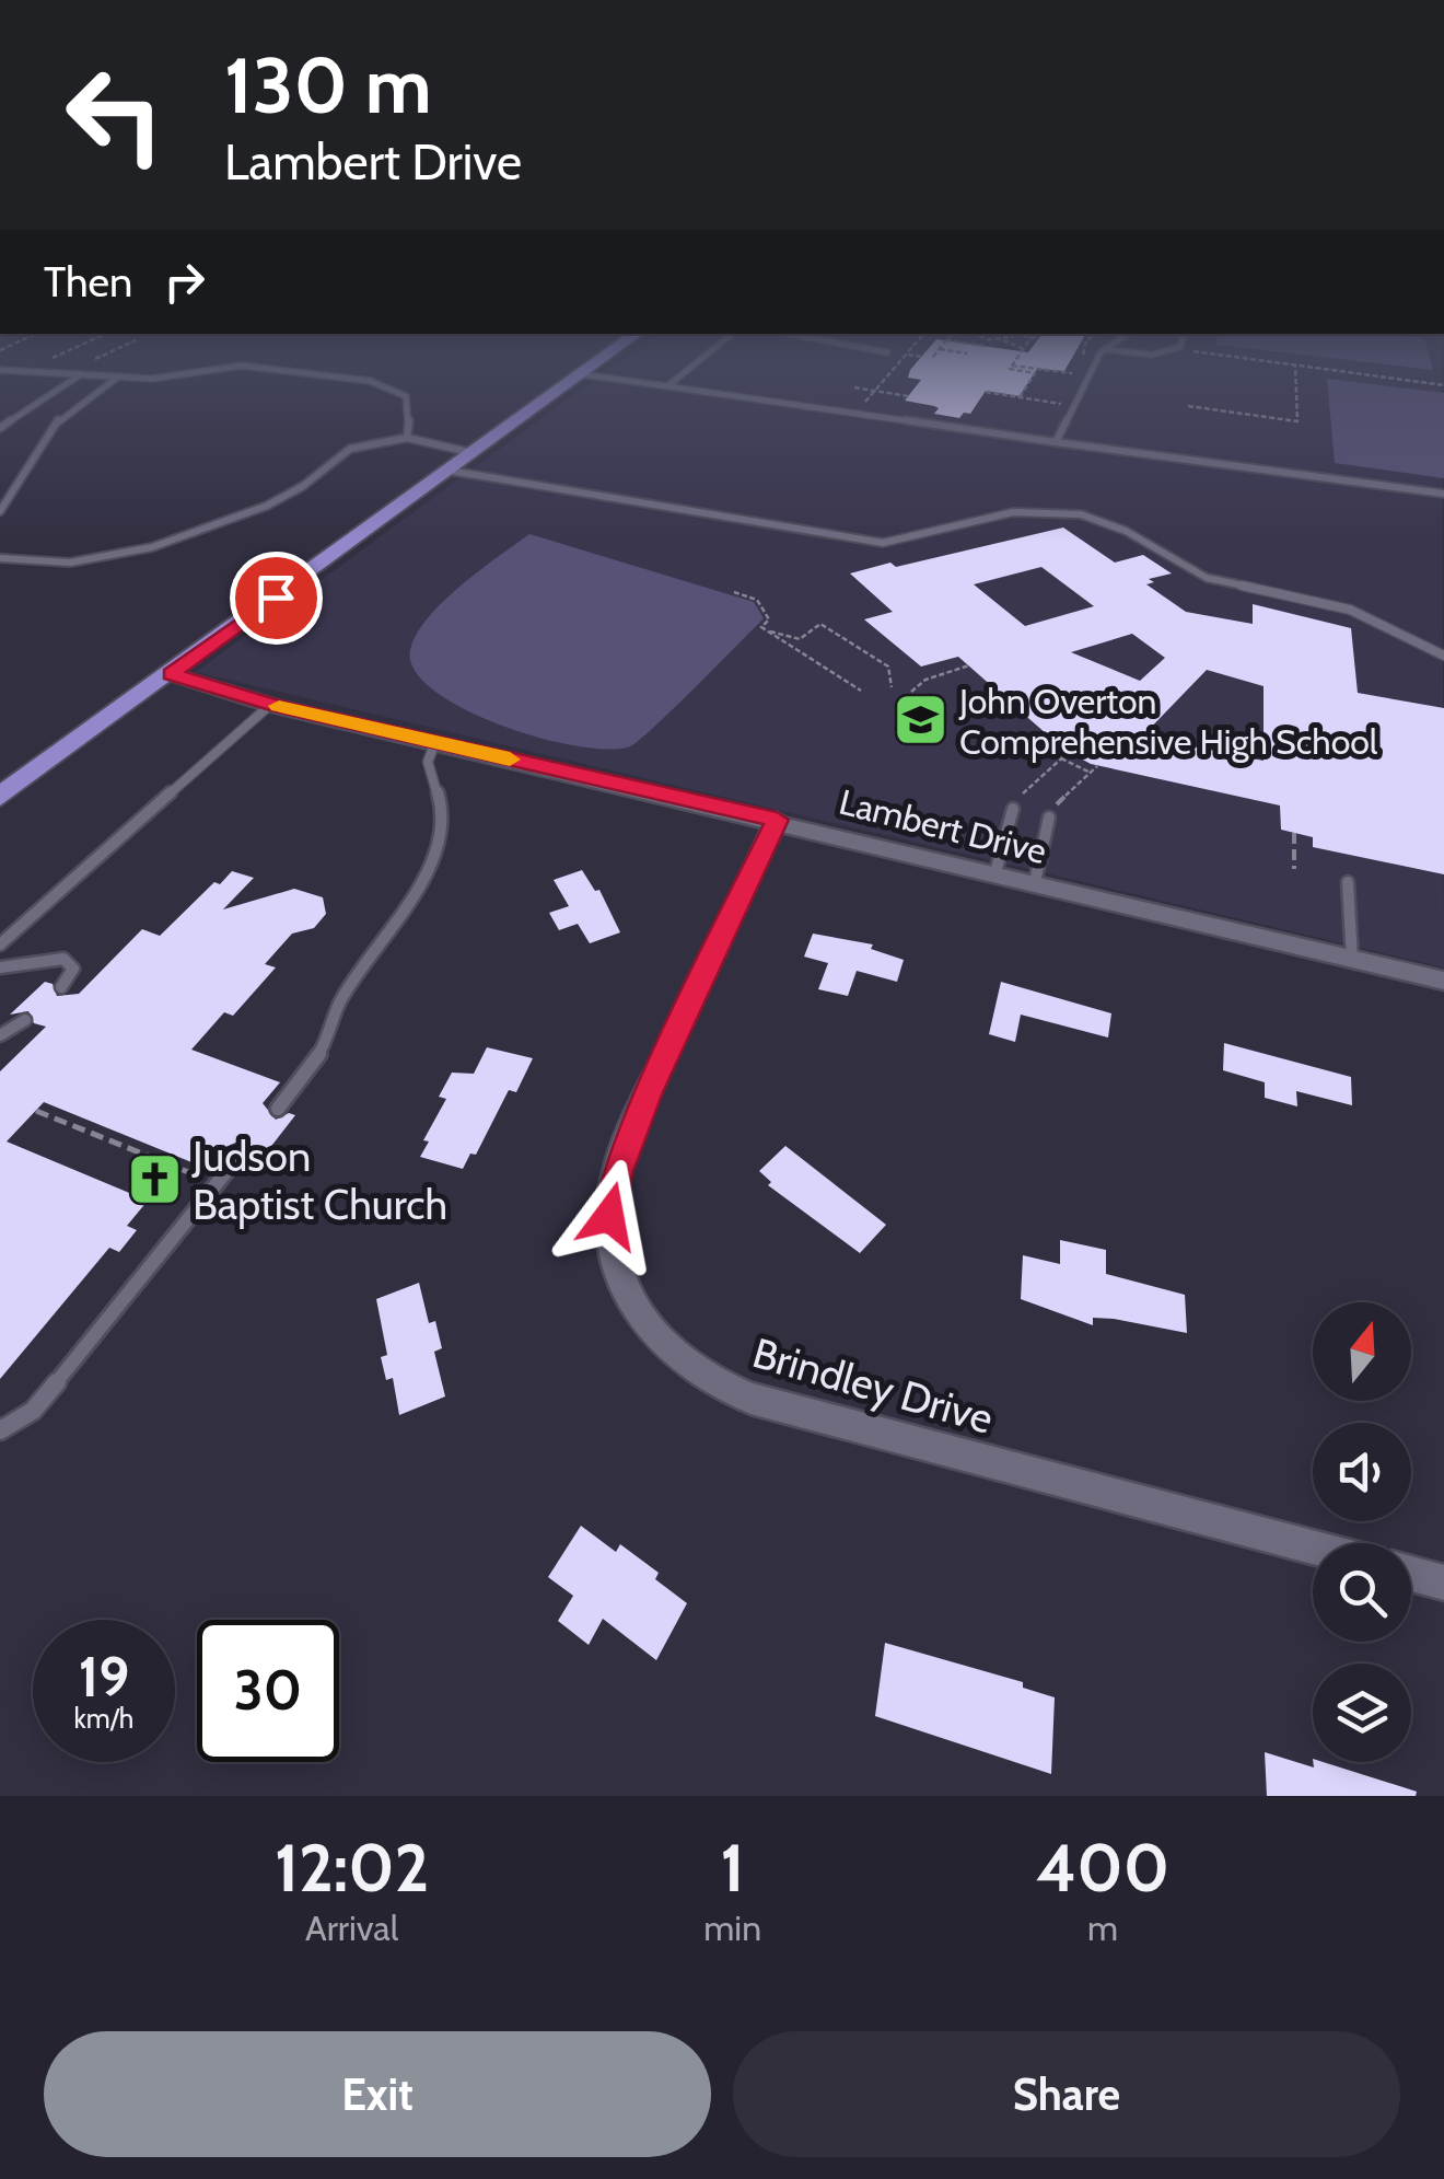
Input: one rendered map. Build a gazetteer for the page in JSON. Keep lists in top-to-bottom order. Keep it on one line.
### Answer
{"streets":{"street":["Lambert Drive","Brindley Drive"]},"crossings":[["Lambert Drive","Brindley Drive"]],"places":{"school or university":["John Overton Comprehensive High School"],"church":["Judson Baptist Church"]},"north":"top","page":{"turn":["130 m","Lambert Drive"],"then":"Then","speed":"19 km/h","limit":"30","eta":["12:02","Arrival","1","min","400","m"],"buttons":["Exit","Share"]}}
